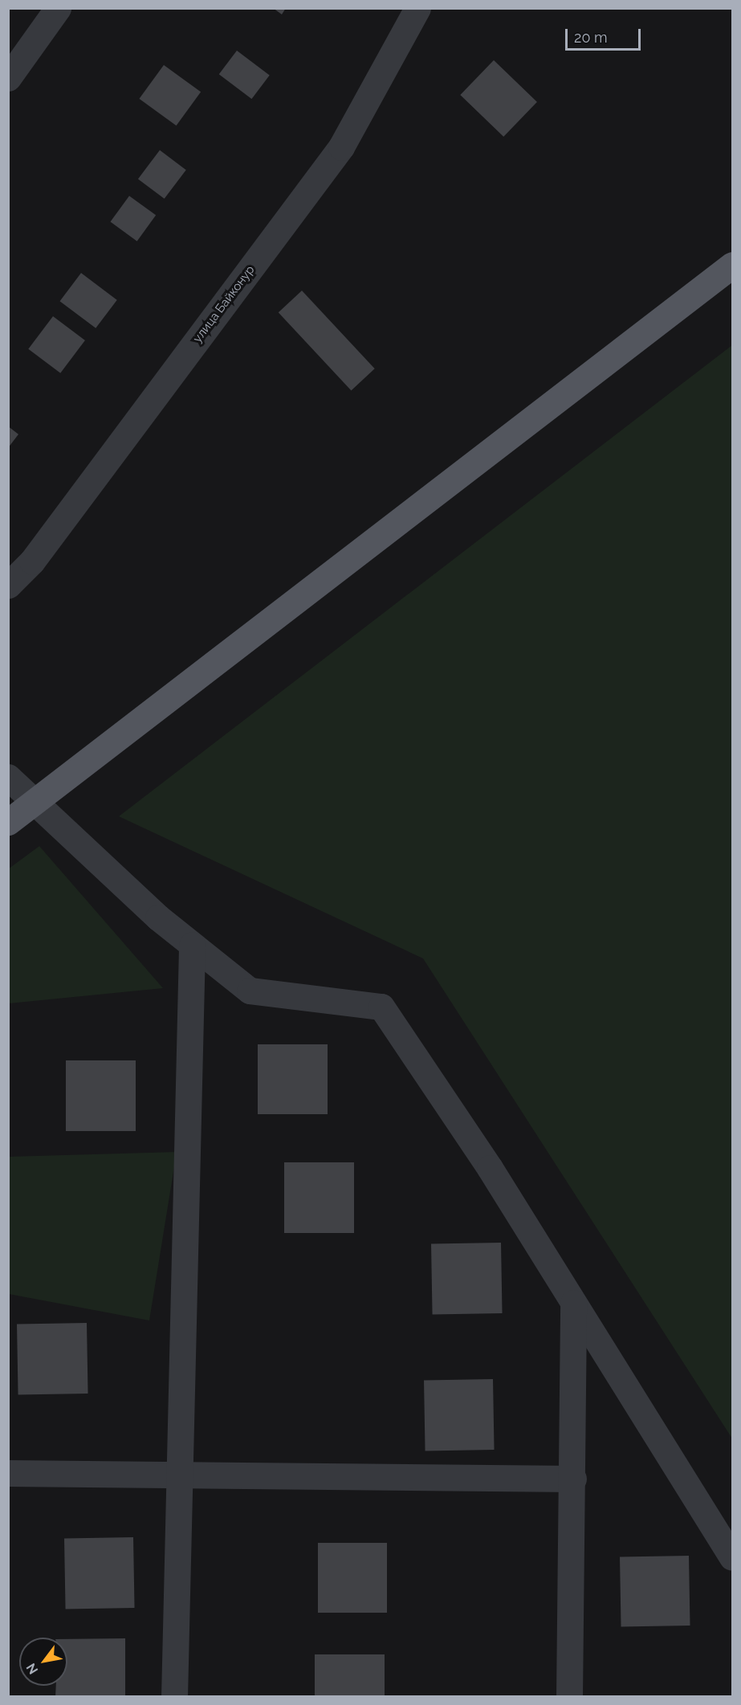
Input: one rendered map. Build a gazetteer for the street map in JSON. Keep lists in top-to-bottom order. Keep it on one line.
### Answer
{"streets":{"street":["улица Байконур"]},"scale_bar":"20 m","north":"bottom left"}
